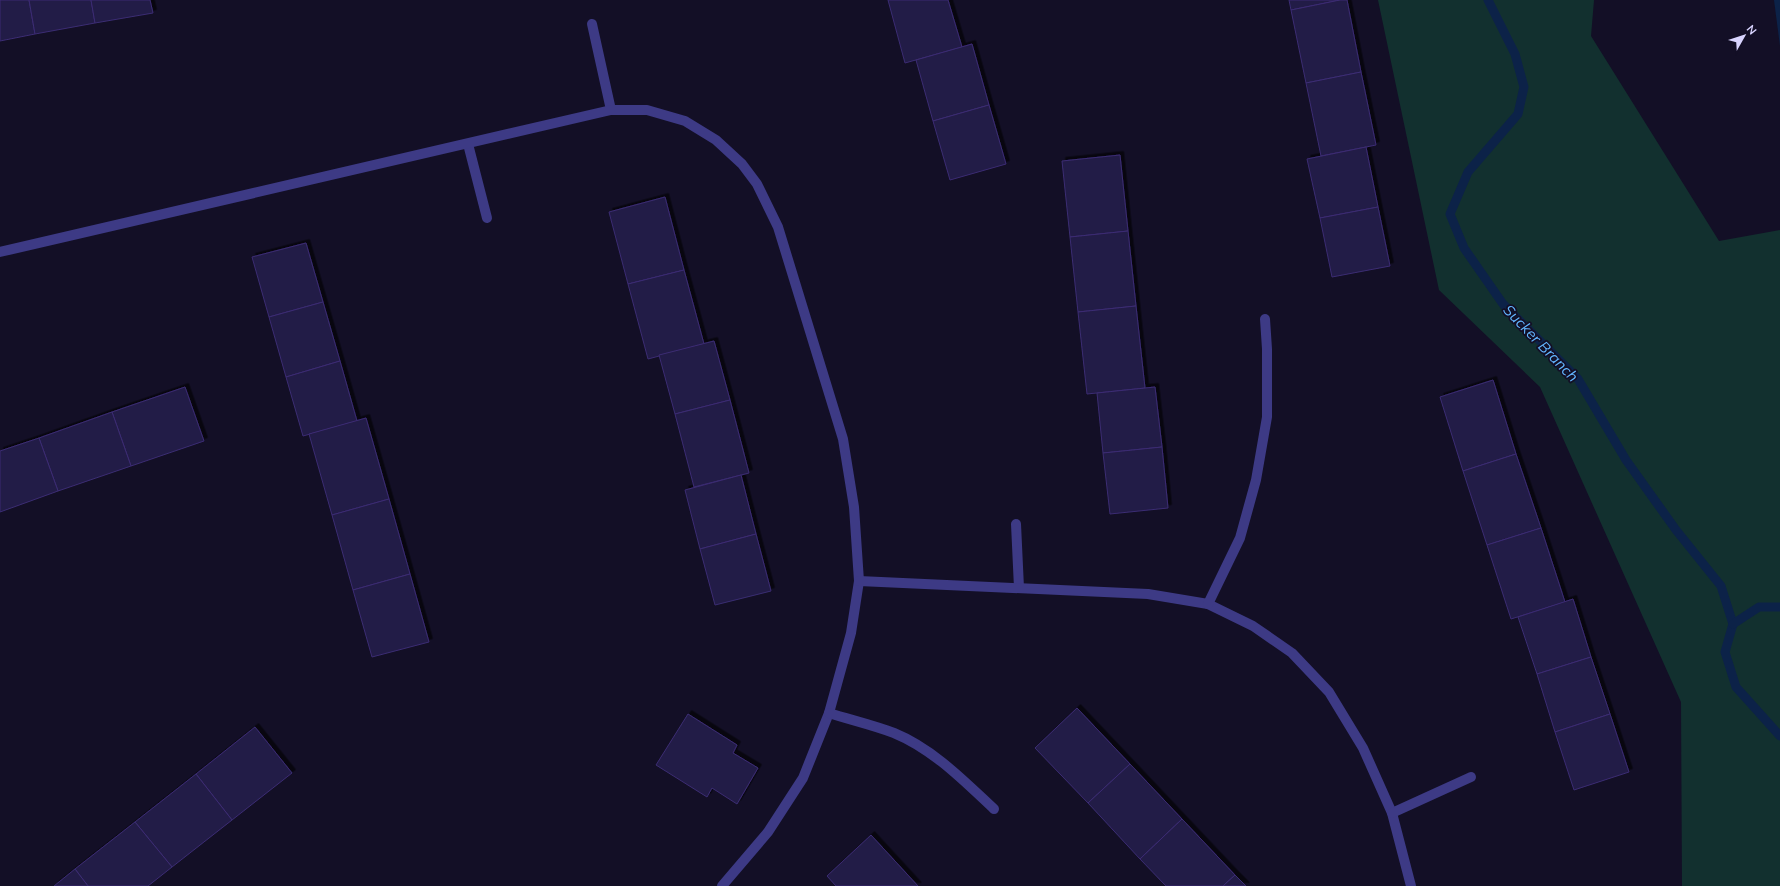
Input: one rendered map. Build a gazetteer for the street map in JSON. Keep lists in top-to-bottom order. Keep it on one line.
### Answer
{"water":["Sucker Branch"],"north":"top right"}
